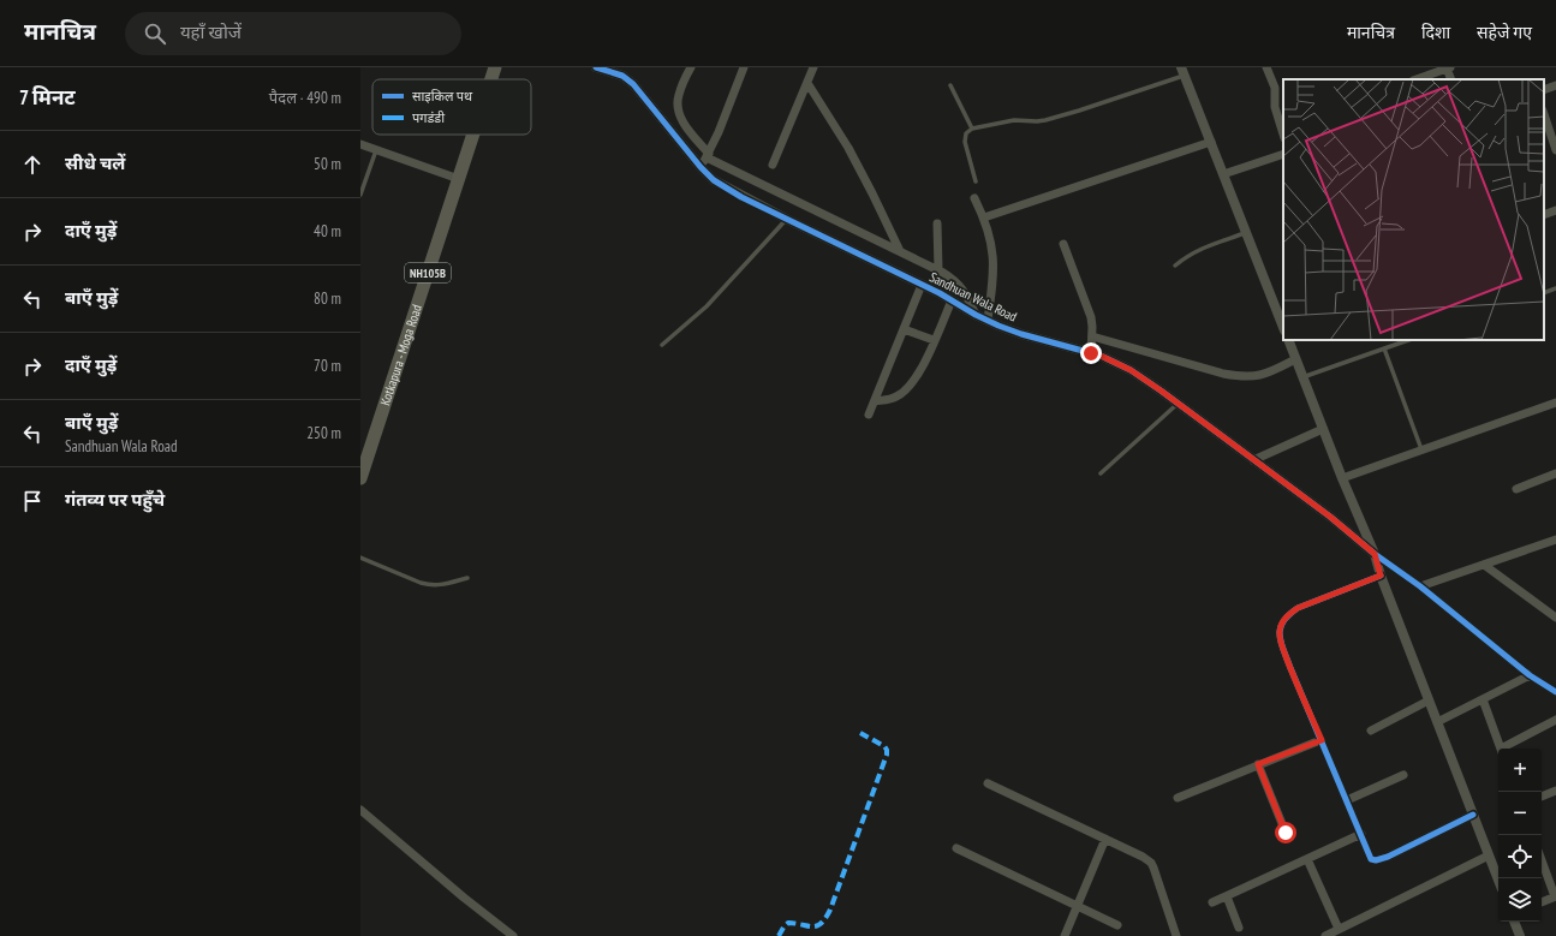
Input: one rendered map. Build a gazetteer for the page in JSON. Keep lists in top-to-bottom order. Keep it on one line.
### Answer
{"streets":{"highway":["NH105B","Kotkapura - Moga Road"],"street":["Sandhuan Wala Road"]},"legend":["साइकिल पथ","पगडंडी"],"page":{"header":"मानचित्र","search":"यहाँ खोजें","nav":["मानचित्र","दिशा","सहेजे गए"],"heading":["7 मिनट","पैदल · 490 m"],"list":[["सीधे चलें","50 m"],["दाएँ मुड़ें","40 m"],["बाएँ मुड़ें","80 m"],["दाएँ मुड़ें","70 m"],["बाएँ मुड़ें","Sandhuan Wala Road","250 m"],"गंतव्य पर पहुँचे"],"map_buttons":["+","−"]}}
